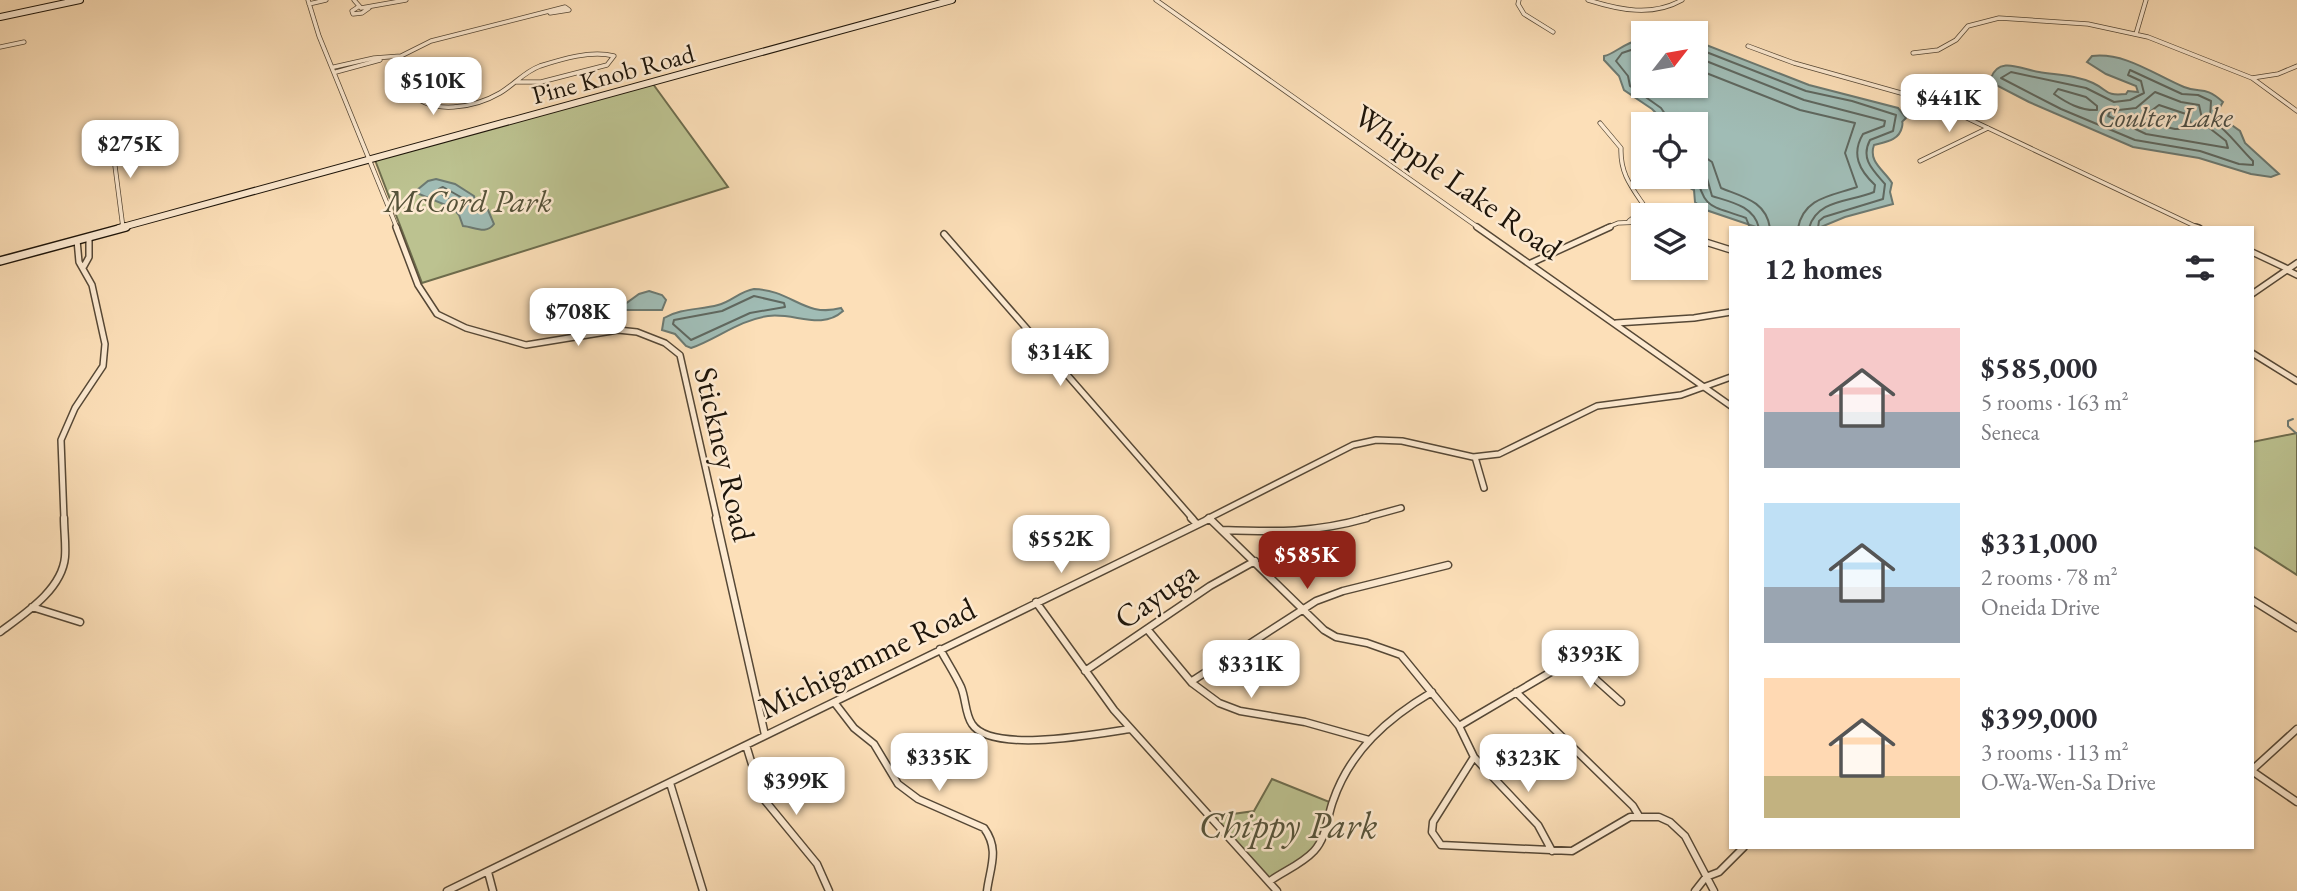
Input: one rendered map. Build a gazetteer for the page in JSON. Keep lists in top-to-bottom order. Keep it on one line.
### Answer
{"streets":{"street":["Pine Knob Road","Whipple Lake Road","Stickney Road","Cayuga","Michigamme Road"]},"crossings":[["Pine Knob Road","Stickney Road"],["Whipple Lake Road","Michigamme Road"],["Stickney Road","Michigamme Road"]],"water":["Coulter Lake"],"parks":["McCord Park","Chippy Park"],"north":"top right","page":{"price":["$510K","$441K","$275K","$708K","$314K","$552K","$585K","$393K","$331K","$335K","$323K","$399K"],"heading":"12 homes","list":[{"name":"$585,000","note":"5 rooms · 163 m² · Seneca"},{"name":"$331,000","note":"2 rooms · 78 m² · Oneida Drive"},{"name":"$399,000","note":"3 rooms · 113 m² · O-Wa-Wen-Sa Drive"}]}}
